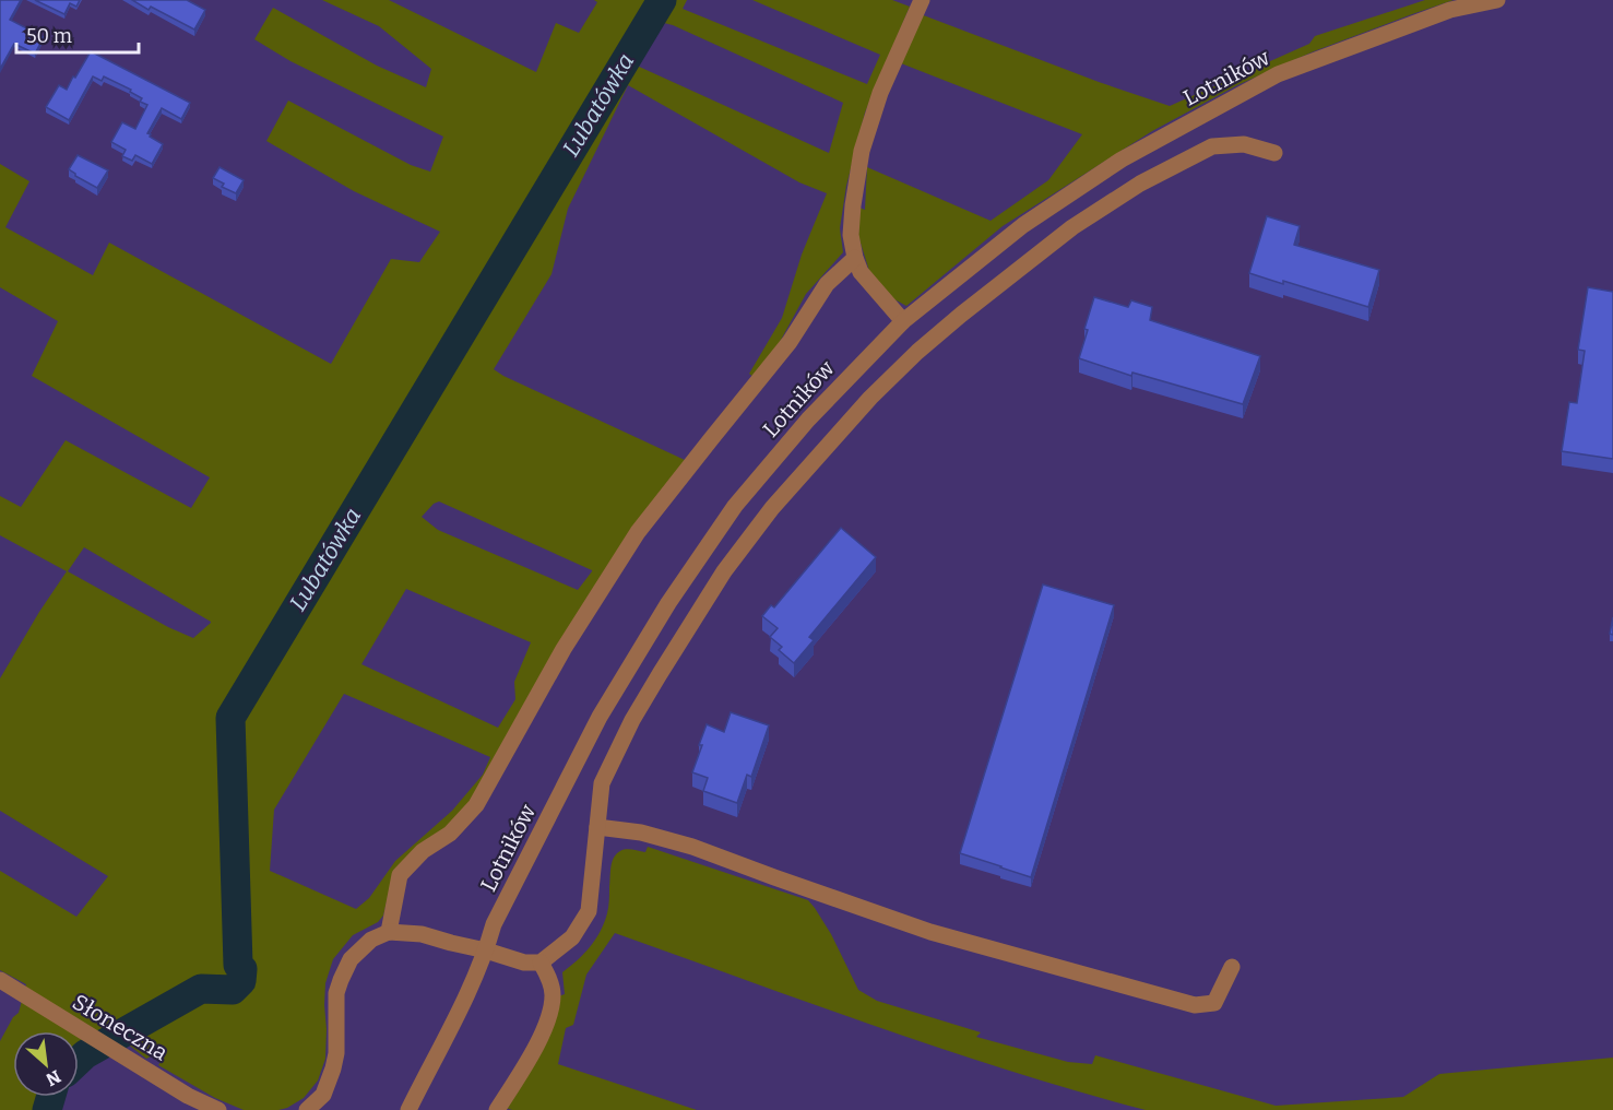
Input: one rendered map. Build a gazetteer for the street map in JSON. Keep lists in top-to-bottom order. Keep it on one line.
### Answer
{"streets":{"street":["Lotników","Słoneczna"]},"water":["Lubatówka"],"scale_bar":"50 m","north":"bottom right"}
